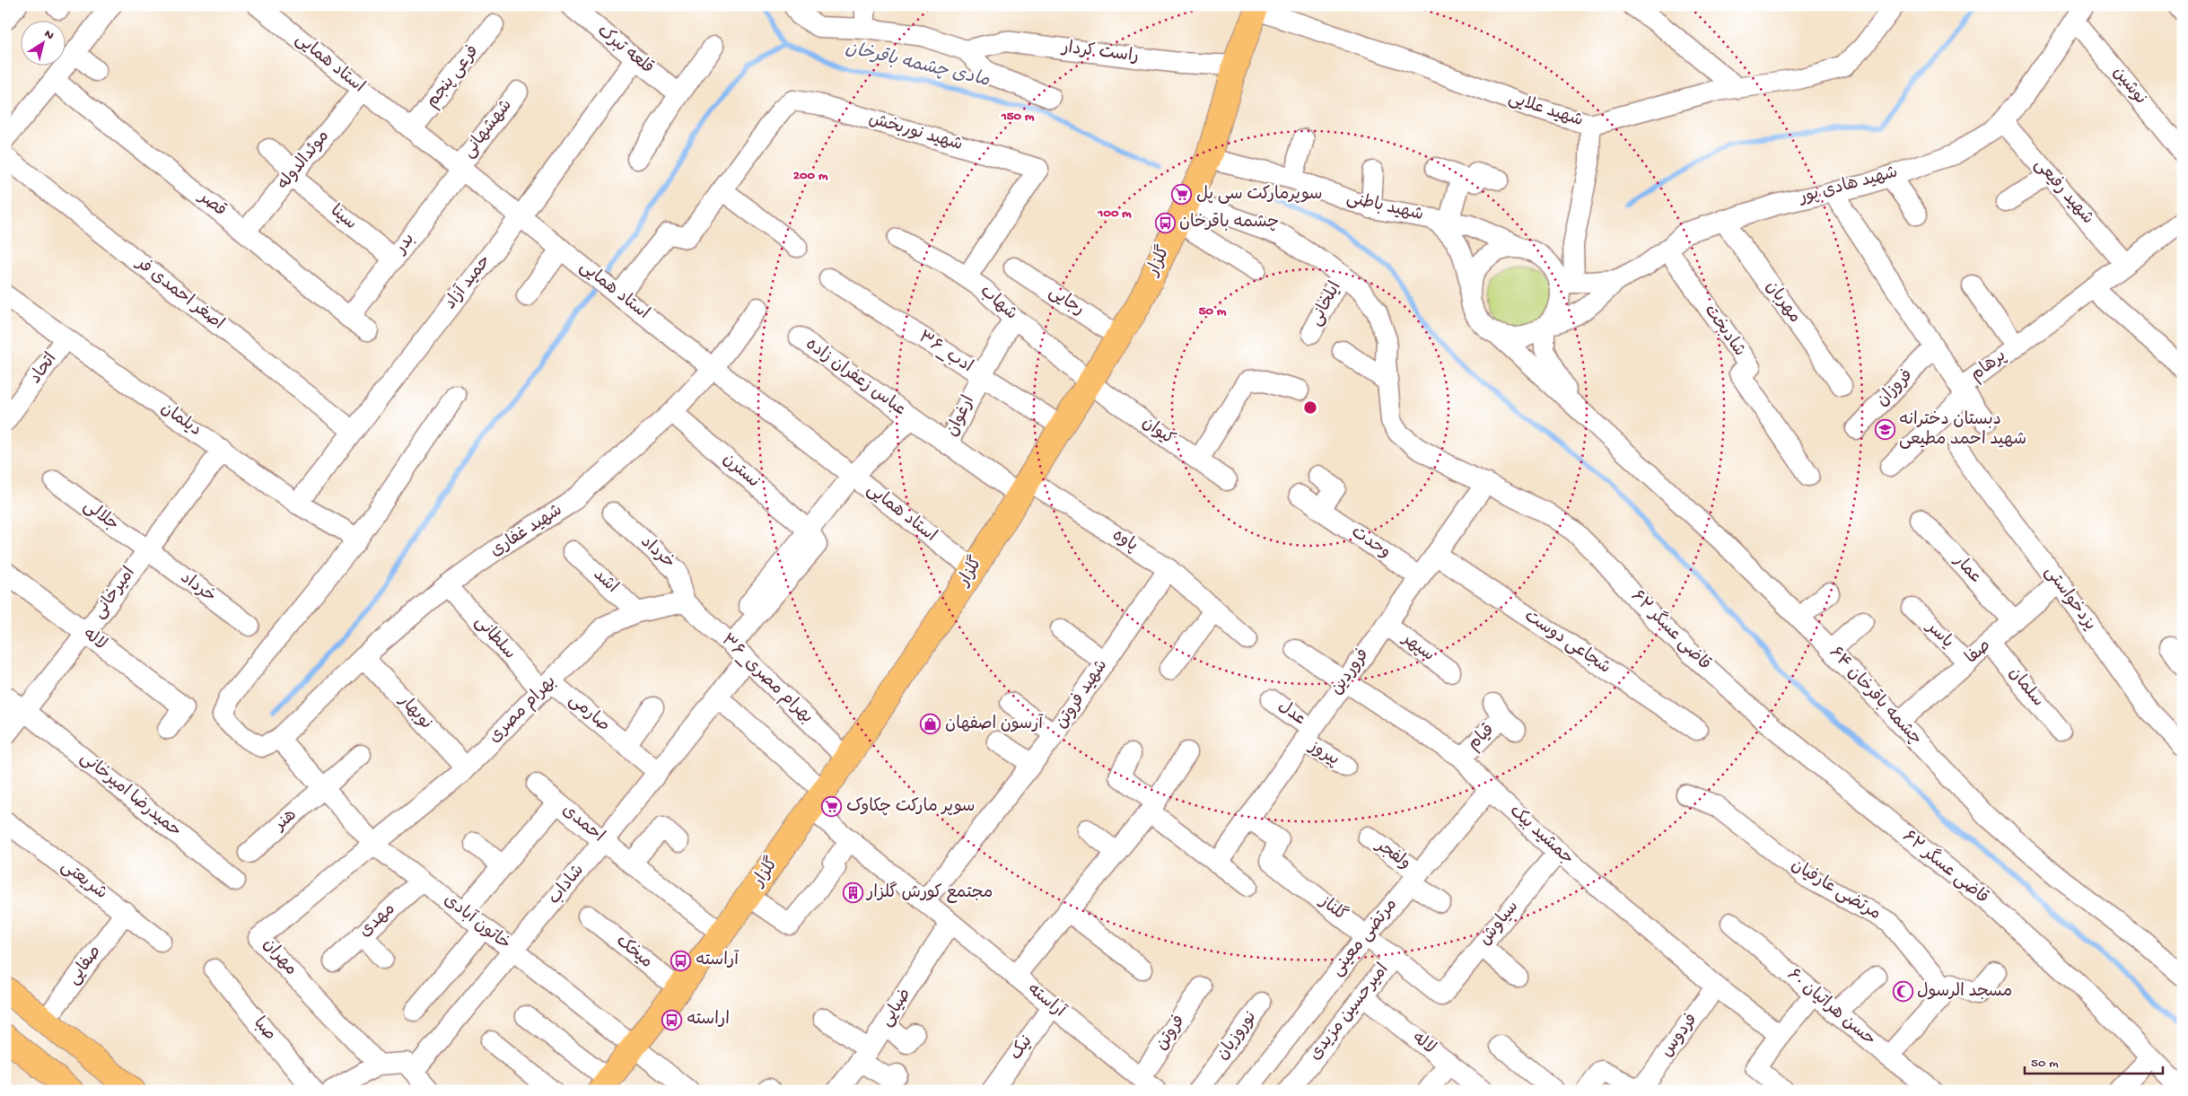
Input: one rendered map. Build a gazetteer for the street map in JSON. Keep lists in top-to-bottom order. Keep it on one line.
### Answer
{"streets":{"main road":["گلزار"],"street":["قلعه تبرک","راست کردار","استاد همایی","فرعی پنجم","نوشین","شهید علایی","شهشهانی","شهید نوربخش","موئدالدوله","شهید هادی پور","شهید رفیعی","قصر","شهید باطنی","سینا","بدر","حمید آزاد","اصغر احمدی فر","رجایی","مهربان","شهاب","ایلخانی","شادبخت","۳۶_ادب","پرهام","اتحاد","عباس زعفران زاده","فروزان","ارغوان","دیلمان","کیوان","نسترن","جلالی","شهید غفاری","پاوه","وحدت","خرداد","عمار","اشد","امیرخانی","یزدخواستی","قاضی عسگر ۶۲","یاسر","سلطانی","لاله","شجاعی دوست","سپهر","صفا","فروردین","۳۶_بهرام مصری","سلمان","شهید فروتن","چشمه باقرخان ۶۴","بهرام مصری","نوبهار","صارمی","عدل","قیام","پیروز","حمیدرضا امیرخانی","هنر","احمدی","جمشید بیک","ولفجر","شریعتی","شاداب","مرتضی عارفیان","گلناز","مهدی","خاتون آبادی","سیاوش","مرتضی معینی","میخک","مهران","صفایی","آراسته","ضیایی","حسن هراتیان ۶۰","امیرحسین مزیدی","صبا","فروتن","نوروزیان","فردوس","نیک"]},"crossings":[["قلعه تبرک","حمید آزاد"],["راست کردار","گلزار"],["استاد همایی","فرعی پنجم"],["استاد همایی","شهشهانی"],["استاد همایی","موئدالدوله"],["استاد همایی","بدر"],["استاد همایی","گلزار"],["استاد همایی","حمید آزاد"],["استاد همایی","عباس زعفران زاده"],["استاد همایی","شهید غفاری"],["نوشین","شهید هادی پور"],["شهید علایی","گلزار"],["شهشهانی","بدر"],["شهید نوربخش","شهاب"],["موئدالدوله","قصر"],["موئدالدوله","سینا"],["شهید هادی پور","شهید رفیعی"],["شهید هادی پور","شهید باطنی"],["شهید هادی پور","مهربان"],["شهید هادی پور","شادبخت"],["شهید هادی پور","پرهام"],["شهید رفیعی","پرهام"],["قصر","بدر"],["شهید باطنی","گلزار"],["سینا","بدر"],["گلزار","رجایی"],["گلزار","شهاب"],["گلزار","۳۶_ادب"],["گلزار","عباس زعفران زاده"],["گلزار","کیوان"],["گلزار","پاوه"],["گلزار","قاضی عسگر ۶۲"],["گلزار","۳۶_بهرام مصری"],["گلزار","احمدی"],["گلزار","خاتون آبادی"],["گلزار","میخک"],["گلزار","آراسته"],["حمید آزاد","اصغر احمدی فر"],["حمید آزاد","دیلمان"],["شهاب","ارغوان"],["شهاب","کیوان"],["ایلخانی","قاضی عسگر ۶۲"],["۳۶_ادب","ارغوان"],["پرهام","فروزان"],["اتحاد","دیلمان"],["عباس زعفران زاده","ارغوان"],["عباس زعفران زاده","پاوه"],["دیلمان","امیرخانی"],["نسترن","شهید غفاری"],["جلالی","خرداد"],["جلالی","امیرخانی"],["شهید غفاری","سلطانی"],["شهید غفاری","نوبهار"],["شهید غفاری","خاتون آبادی"],["پاوه","شهید فروتن"],["وحدت","فروردین"],["خرداد","امیرخانی"],["خرداد","۳۶_بهرام مصری"],["خرداد","بهرام مصری"],["عمار","صفا"],["اشد","بهرام مصری"],["امیرخانی","لاله"],["امیرخانی","حمیدرضا امیرخانی"],["یزدخواستی","صفا"],["قاضی عسگر ۶۲","فروردین"],["یاسر","صفا"],["سلطانی","بهرام مصری"],["سلطانی","صارمی"],["لاله","امیرحسین مزیدی"],["شجاعی دوست","فروردین"],["سپهر","فروردین"],["صفا","سلمان"],["صفا","چشمه باقرخان ۶۴"],["فروردین","عدل"],["فروردین","پیروز"],["فروردین","جمشید بیک"],["فروردین","گلناز"],["۳۶_بهرام مصری","بهرام مصری"],["۳۶_بهرام مصری","شاداب"],["شهید فروتن","آراسته"],["بهرام مصری","نوبهار"],["بهرام مصری","صارمی"],["بهرام مصری","خاتون آبادی"],["بهرام مصری","مهران"],["صارمی","شاداب"],["عدل","پیروز"],["قیام","جمشید بیک"],["هنر","خاتون آبادی"],["احمدی","شاداب"],["احمدی","خاتون آبادی"],["جمشید بیک","سیاوش"],["جمشید بیک","مرتضی معینی"],["جمشید بیک","فردوس"],["ولفجر","مرتضی معینی"],["شریعتی","صفایی"],["شاداب","خاتون آبادی"],["گلناز","سیاوش"],["گلناز","مرتضی معینی"],["گلناز","امیرحسین مزیدی"],["مهدی","خاتون آبادی"],["خاتون آبادی","مهران"],["آراسته","ضیایی"],["آراسته","فروتن"],["آراسته","نیک"]],"water":["مادی چشمه باقرخان"],"places":{"supermarket":["سوپرمارکت سی پل","سوپر مارکت چکاوک"],"bus stop":["چشمه باقرخان","آراسته","اراسته"],"school or university":["دبستان دخترانه شهید احمد مطیعی"],"shop":["آرسون اصفهان"],"building":["مجتمع کورش گلزار"],"mosque":["مسجد الرسول"]},"scale_bar":"50 m","north":"top right","rings":["150 m","200 m","100 m","50 m"]}
